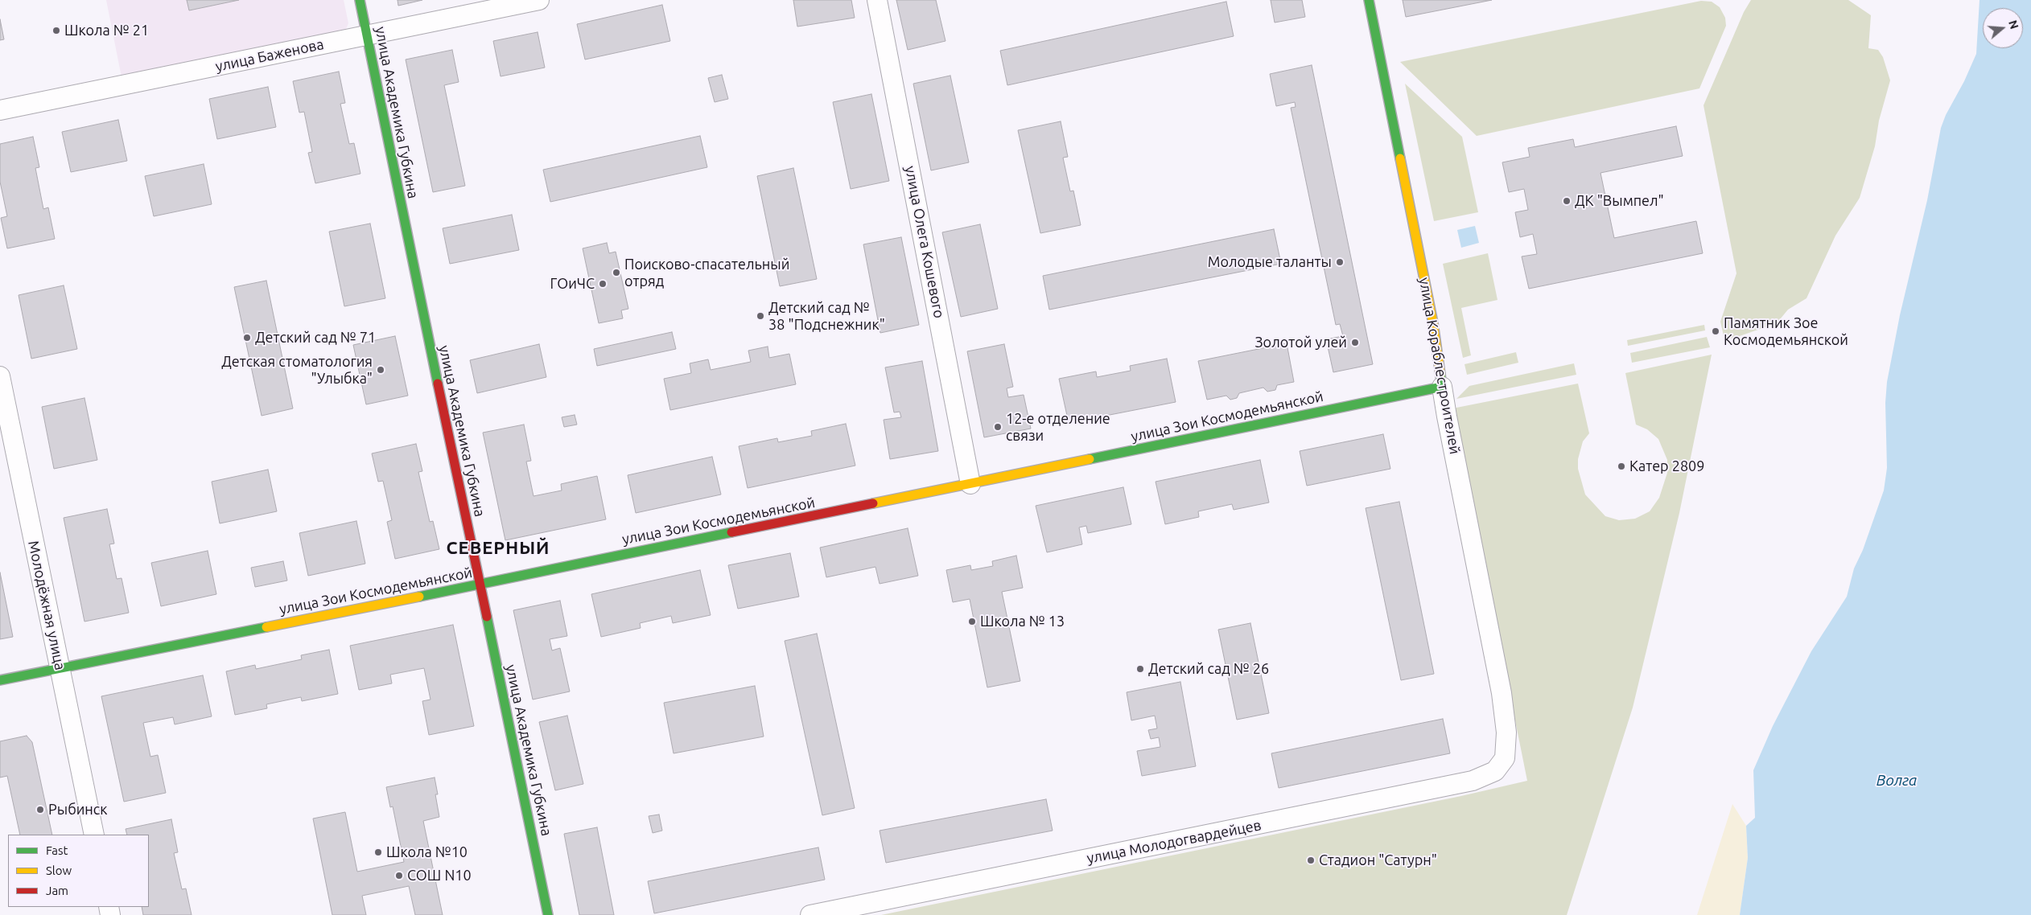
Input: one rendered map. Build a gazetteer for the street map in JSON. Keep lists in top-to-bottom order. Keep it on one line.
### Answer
{"streets":{"street":["улица Баженова","улица Академика Губкина","улица Олега Кошевого","улица Кораблестроителей","улица Зои Космодемьянской","Молодёжная улица","улица Молодогвардейцев"]},"crossings":[["улица Баженова","улица Академика Губкина"],["улица Академика Губкина","улица Зои Космодемьянской"],["улица Олега Кошевого","улица Зои Космодемьянской"],["улица Кораблестроителей","улица Зои Космодемьянской"],["улица Кораблестроителей","улица Молодогвардейцев"],["улица Зои Космодемьянской","Молодёжная улица"]],"districts":["СЕВЕРНЫЙ"],"water":["Волга"],"places":["Школа № 21","ДК \"Вымпел\"","Молодые таланты","Поисково-спасательный отряд","ГОиЧС","Детский сад № 38 \"Подснежник\"","Памятник Зое Космодемьянской","Детский сад № 71","Золотой улей","Детская стоматология \"Улыбка\"","12-е отделение связи","Катер 2809","Школа № 13","Детский сад № 26","Рыбинск","Школа №10","Стадион \"Сатурн\"","СОШ N10"],"legend":["Fast","Slow","Jam"],"north":"right"}
